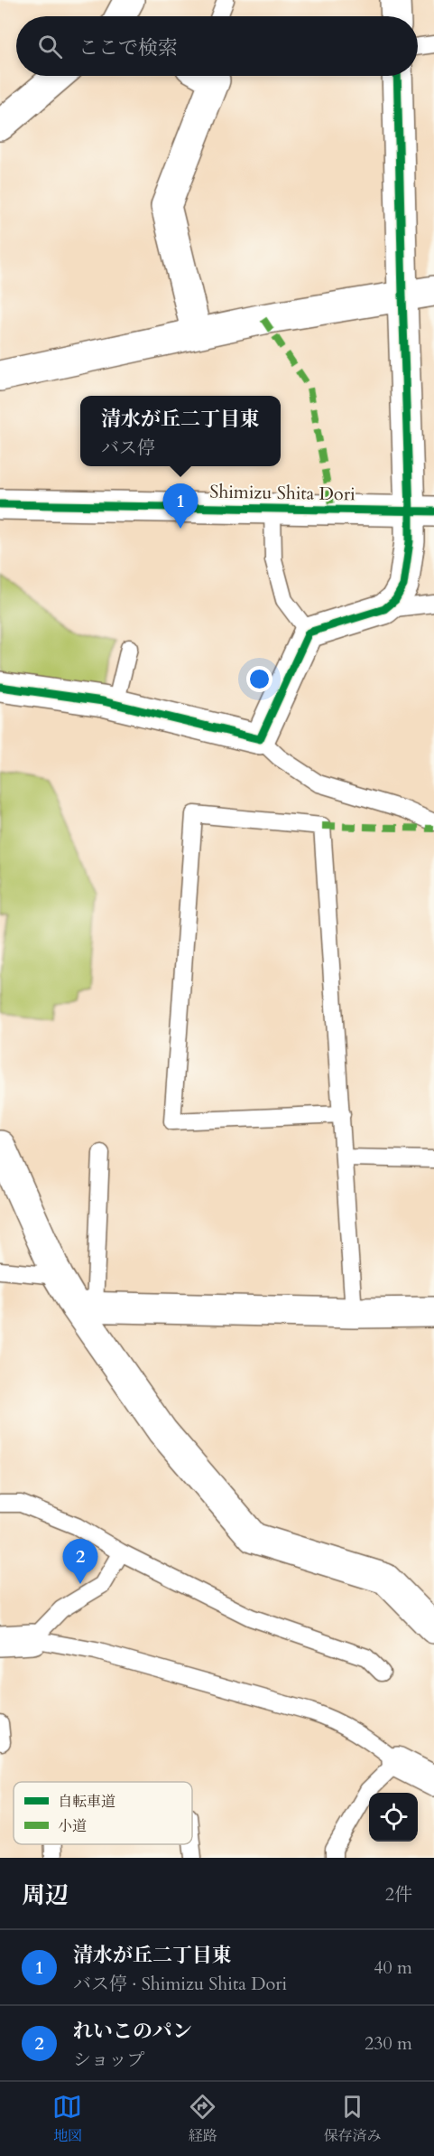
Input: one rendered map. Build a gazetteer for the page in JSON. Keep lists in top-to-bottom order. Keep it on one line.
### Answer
{"streets":{"street":["Shimizu Shita Dori"]},"legend":["自転車道","小道"],"page":{"search":"ここで検索","popup":["清水が丘二丁目東","バス停"],"pins":["1","2"],"heading":["周辺","2件"],"list":[{"mark":"1","name":"清水が丘二丁目東","note":"バス停 · Shimizu Shita Dori","value":"40 m"},{"mark":"2","name":"れいこのパン","note":"ショップ","value":"230 m"}],"nav":["地図","経路","保存済み"]}}
